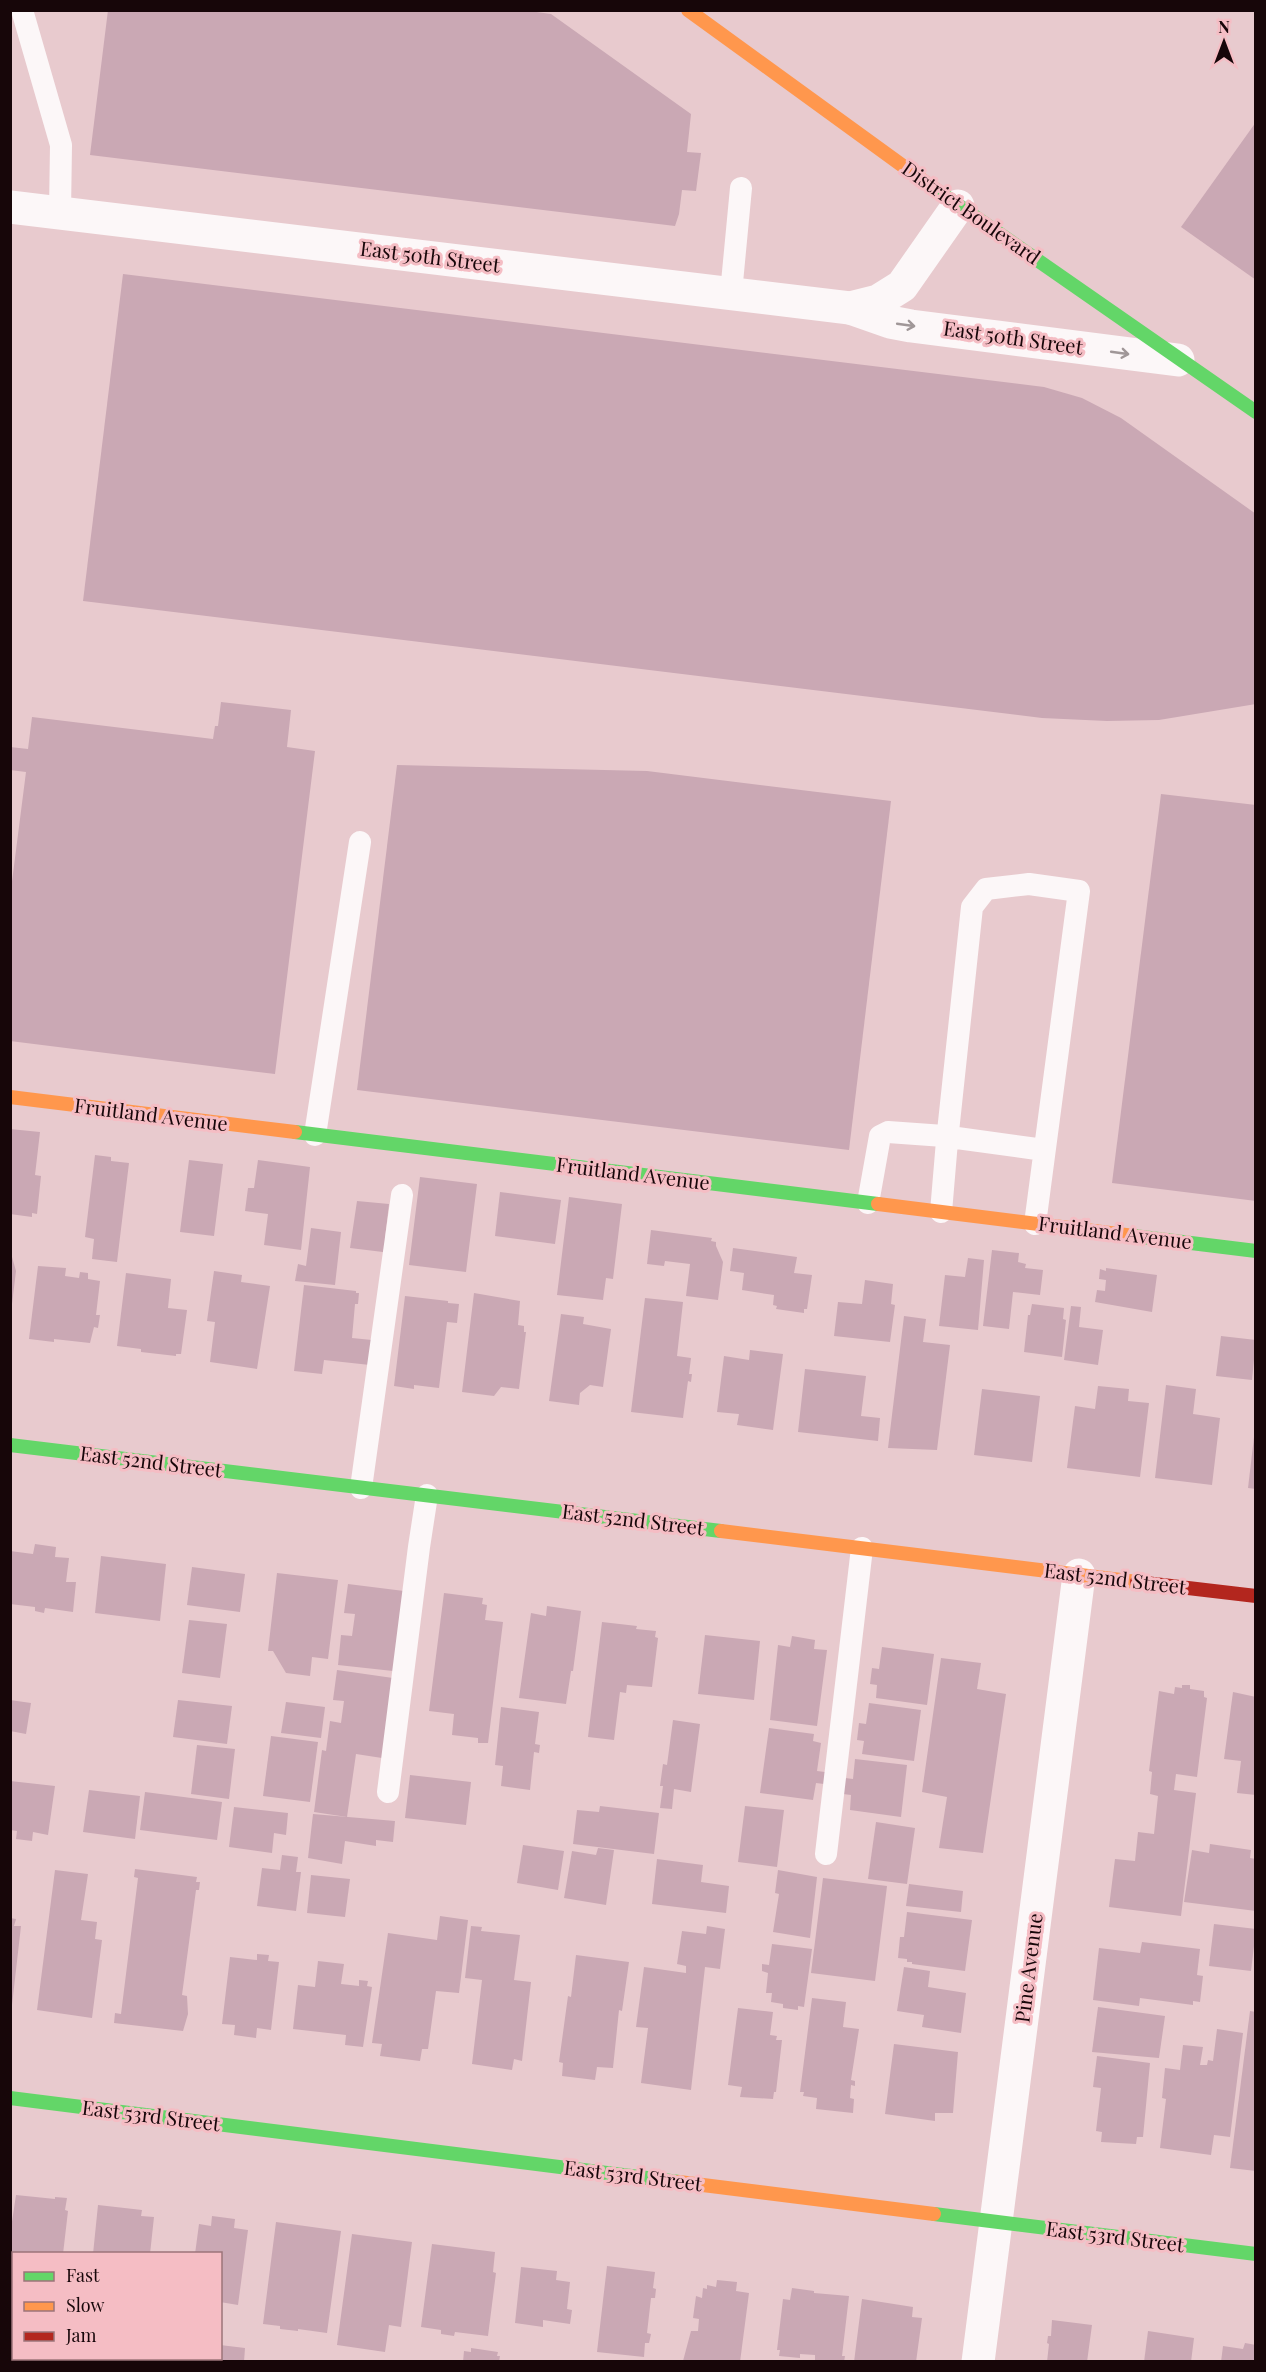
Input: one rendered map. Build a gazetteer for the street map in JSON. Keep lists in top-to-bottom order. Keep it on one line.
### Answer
{"streets":{"street":["District Boulevard","East 50th Street","Fruitland Avenue","East 52nd Street","Pine Avenue","East 53rd Street"]},"crossings":[["District Boulevard","East 50th Street"],["East 52nd Street","Pine Avenue"],["Pine Avenue","East 53rd Street"]],"legend":["Fast","Slow","Jam"],"north":"top"}
